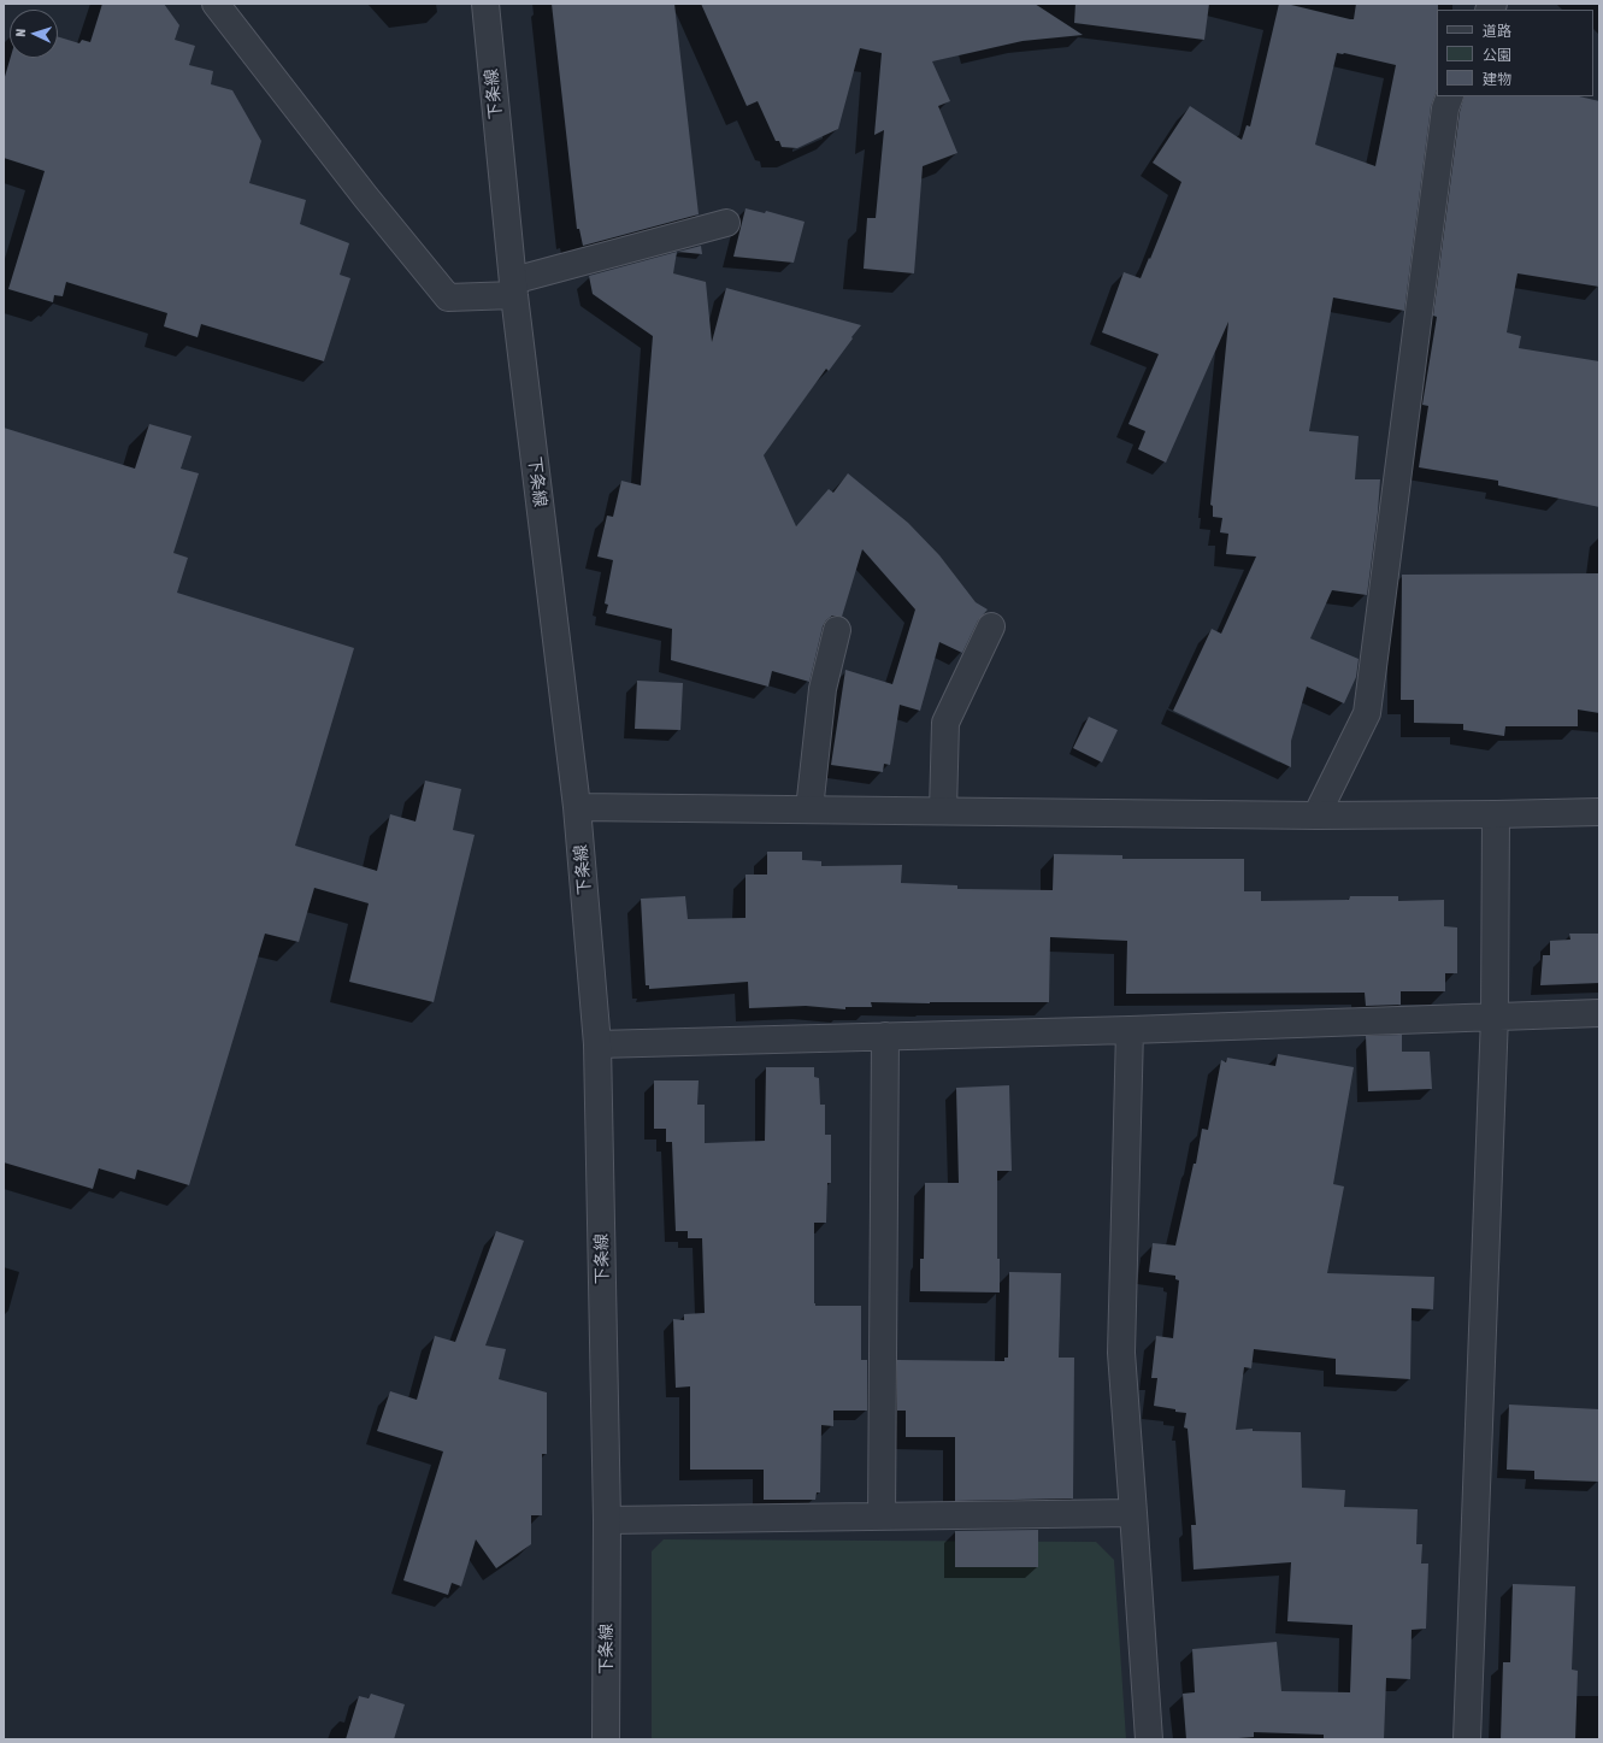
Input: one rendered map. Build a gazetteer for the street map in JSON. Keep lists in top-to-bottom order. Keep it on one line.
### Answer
{"streets":{"street":["下条線"]},"legend":["道路","公園","建物"],"north":"left"}
